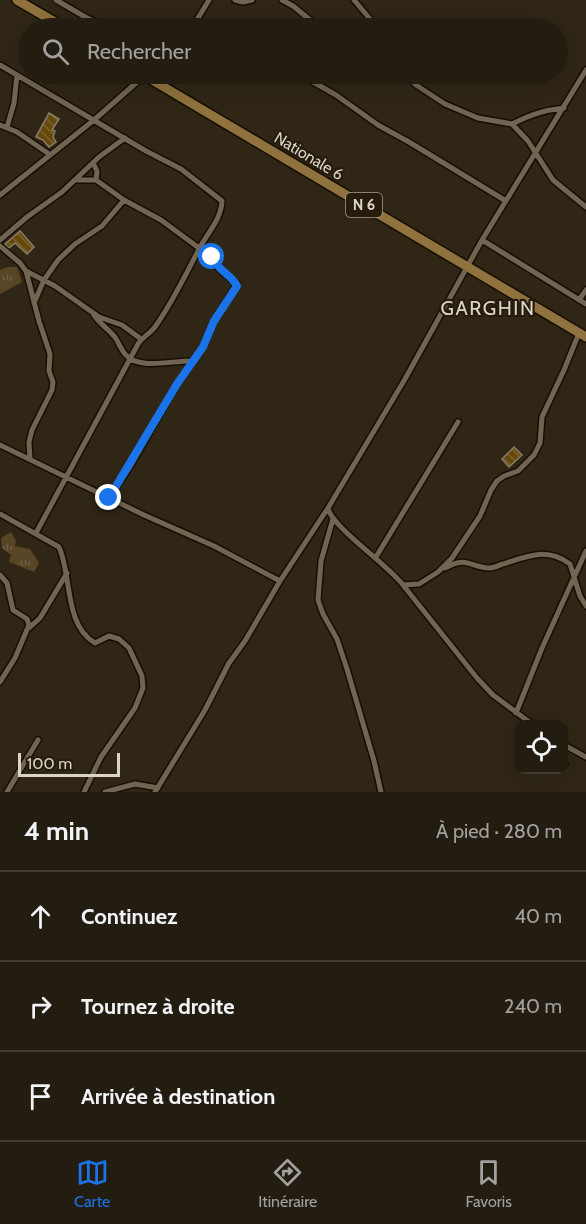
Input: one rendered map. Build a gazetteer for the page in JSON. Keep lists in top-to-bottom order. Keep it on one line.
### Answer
{"streets":{"main road":["Nationale 6","N 6"]},"districts":["GARGHIN"],"scale_bar":"100 m","page":{"search":"Rechercher","scale":"100 m","heading":["4 min","À pied · 280 m"],"list":[["Continuez","40 m"],["Tournez à droite","240 m"],"Arrivée à destination"],"nav":["Carte","Itinéraire","Favoris"]}}
